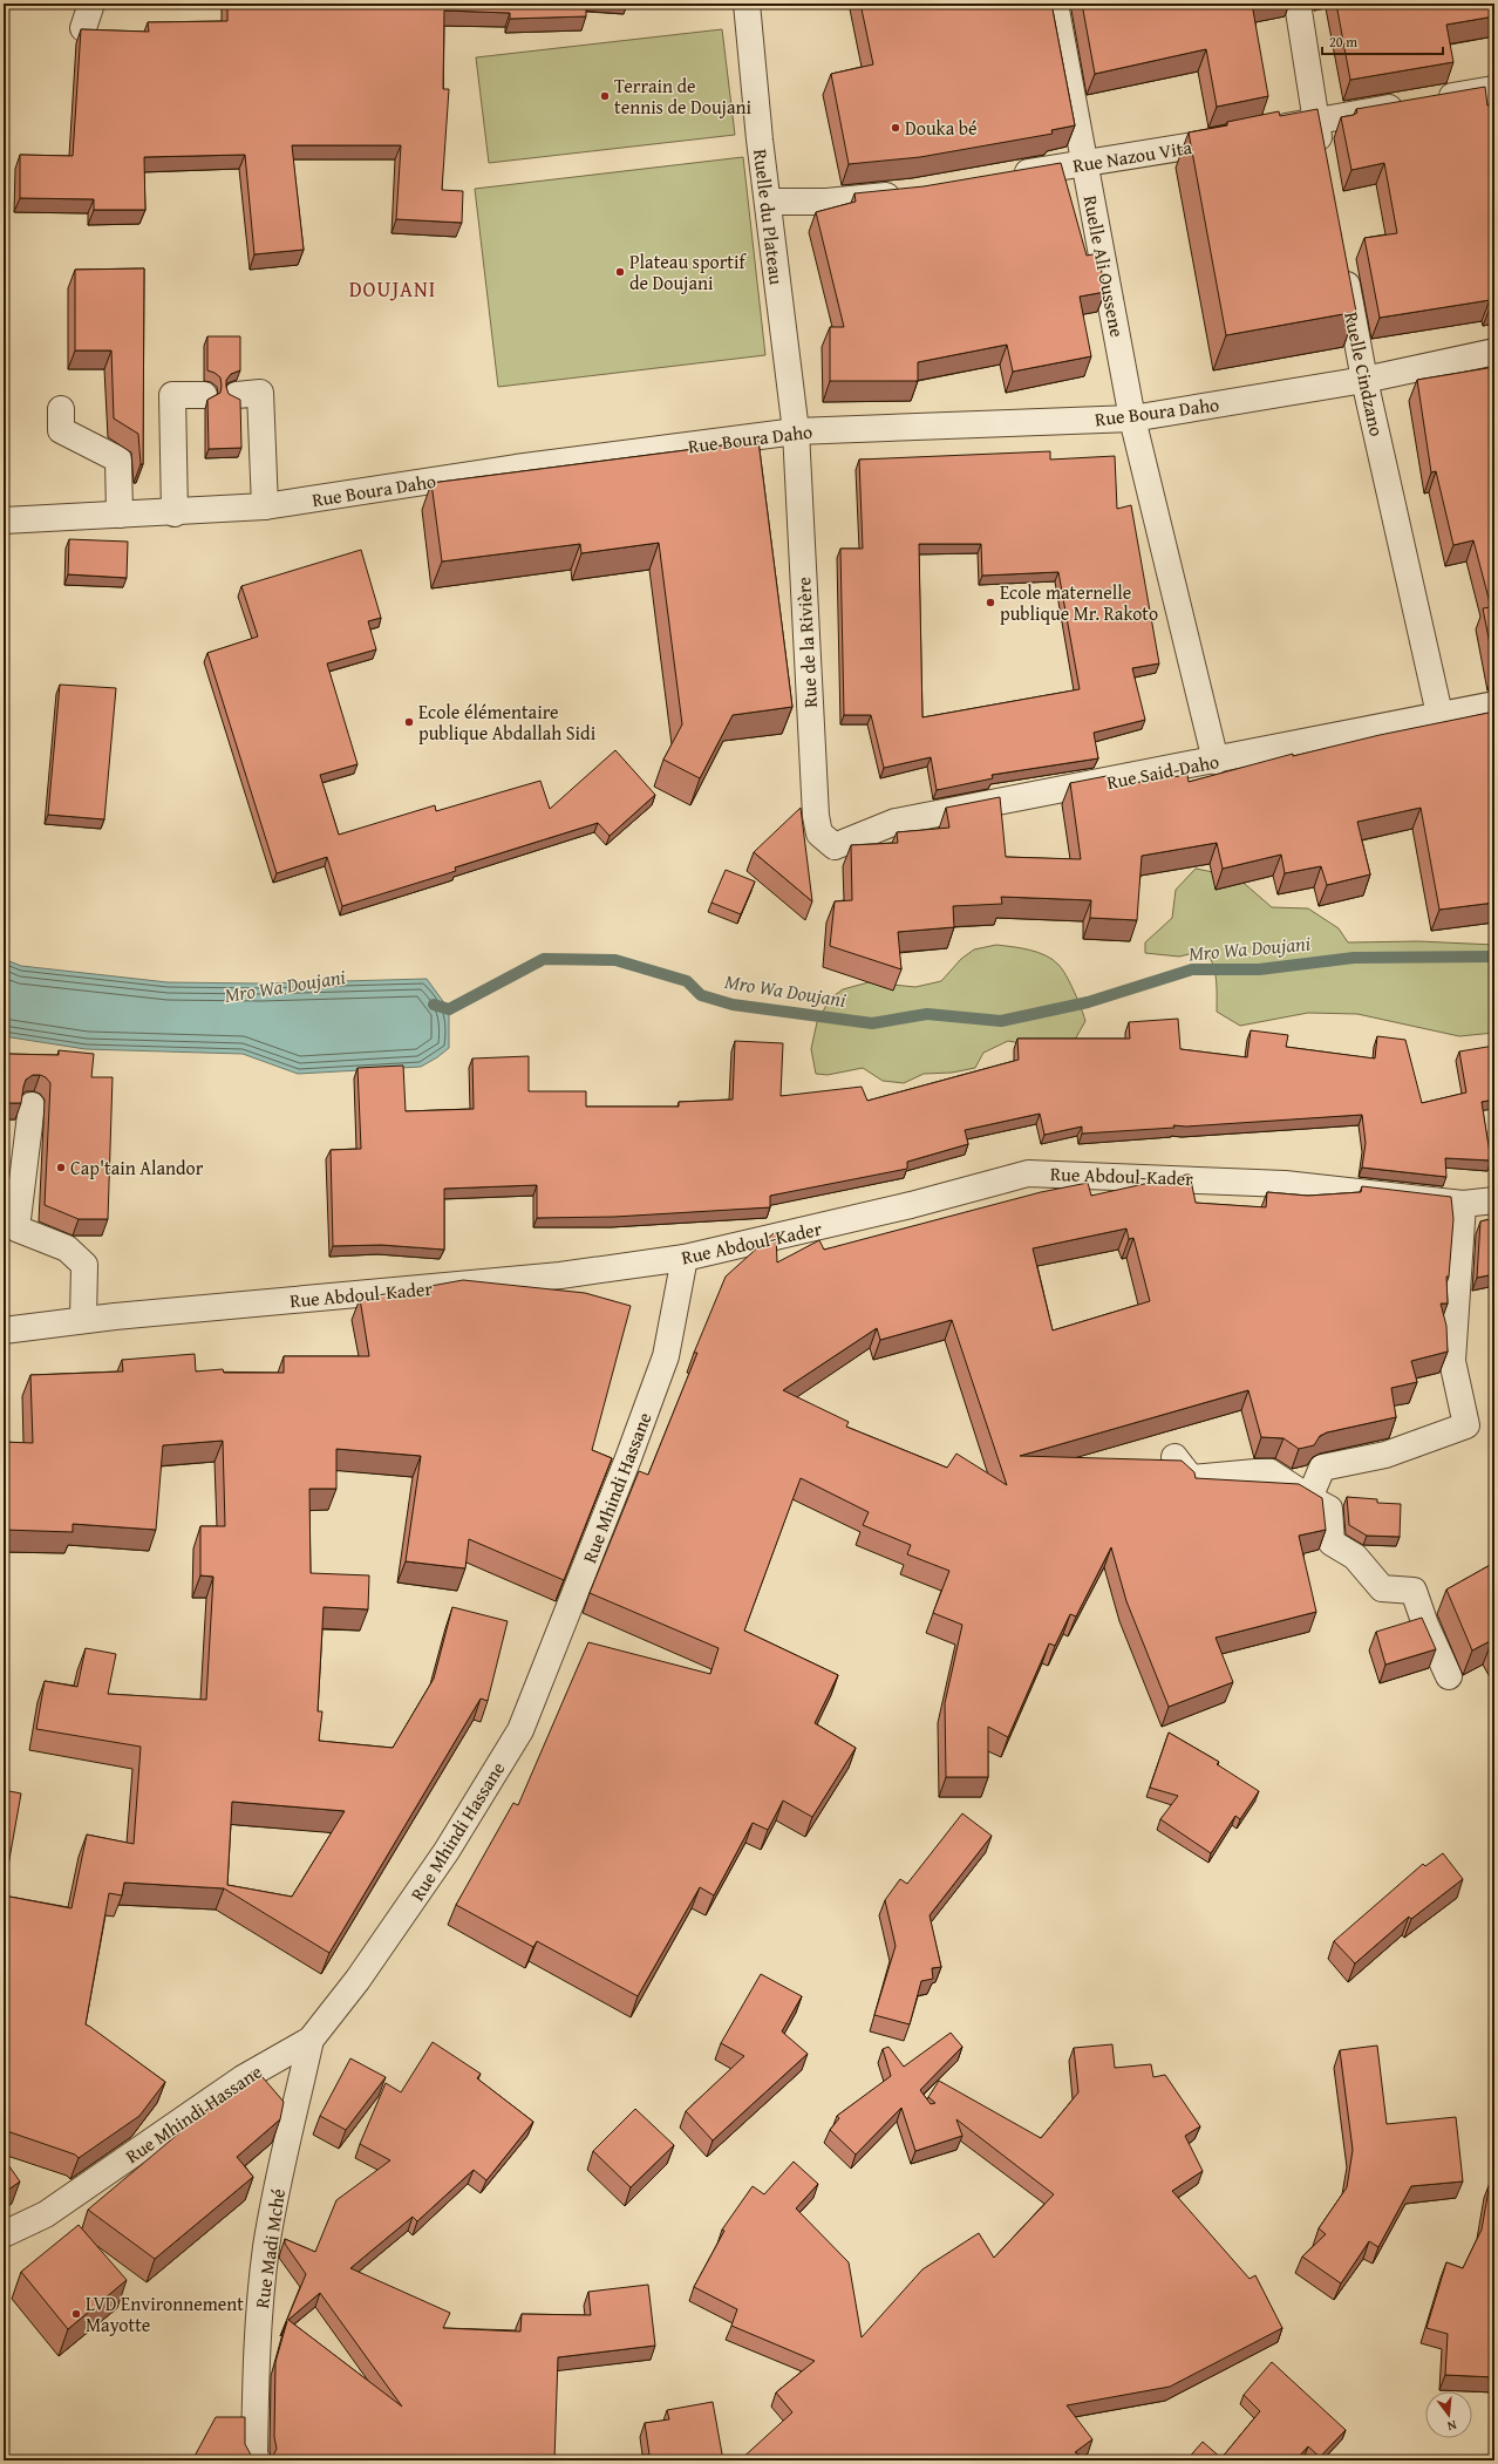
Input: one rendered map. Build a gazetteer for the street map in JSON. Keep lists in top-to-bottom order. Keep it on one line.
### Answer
{"streets":{"street":["Rue Nazou Vita","Ruelle du Plateau","Ruelle Ali Oussene","Ruelle Cindzano","Rue Boura Daho","Rue de la Rivière","Rue Said-Daho","Rue Abdoul-Kader","Rue Mhindi Hassane","Rue Madi Mché"]},"crossings":[["Rue Nazou Vita","Ruelle Ali Oussene"],["Ruelle du Plateau","Rue Boura Daho"],["Ruelle du Plateau","Rue de la Rivière"],["Ruelle Ali Oussene","Rue Boura Daho"],["Ruelle Ali Oussene","Rue Said-Daho"],["Ruelle Cindzano","Rue Boura Daho"],["Ruelle Cindzano","Rue Said-Daho"],["Rue Boura Daho","Rue de la Rivière"],["Rue de la Rivière","Rue Said-Daho"],["Rue Abdoul-Kader","Rue Mhindi Hassane"],["Rue Mhindi Hassane","Rue Madi Mché"]],"districts":["DOUJANI"],"water":["Mro Wa Doujani"],"places":["Terrain de tennis de Doujani","Douka bé","Plateau sportif de Doujani","Ecole maternelle publique Mr. Rakoto","Ecole élémentaire publique Abdallah Sidi","Cap'tain Alandor","LVD Environnement Mayotte"],"scale_bar":"20 m","north":"bottom"}
